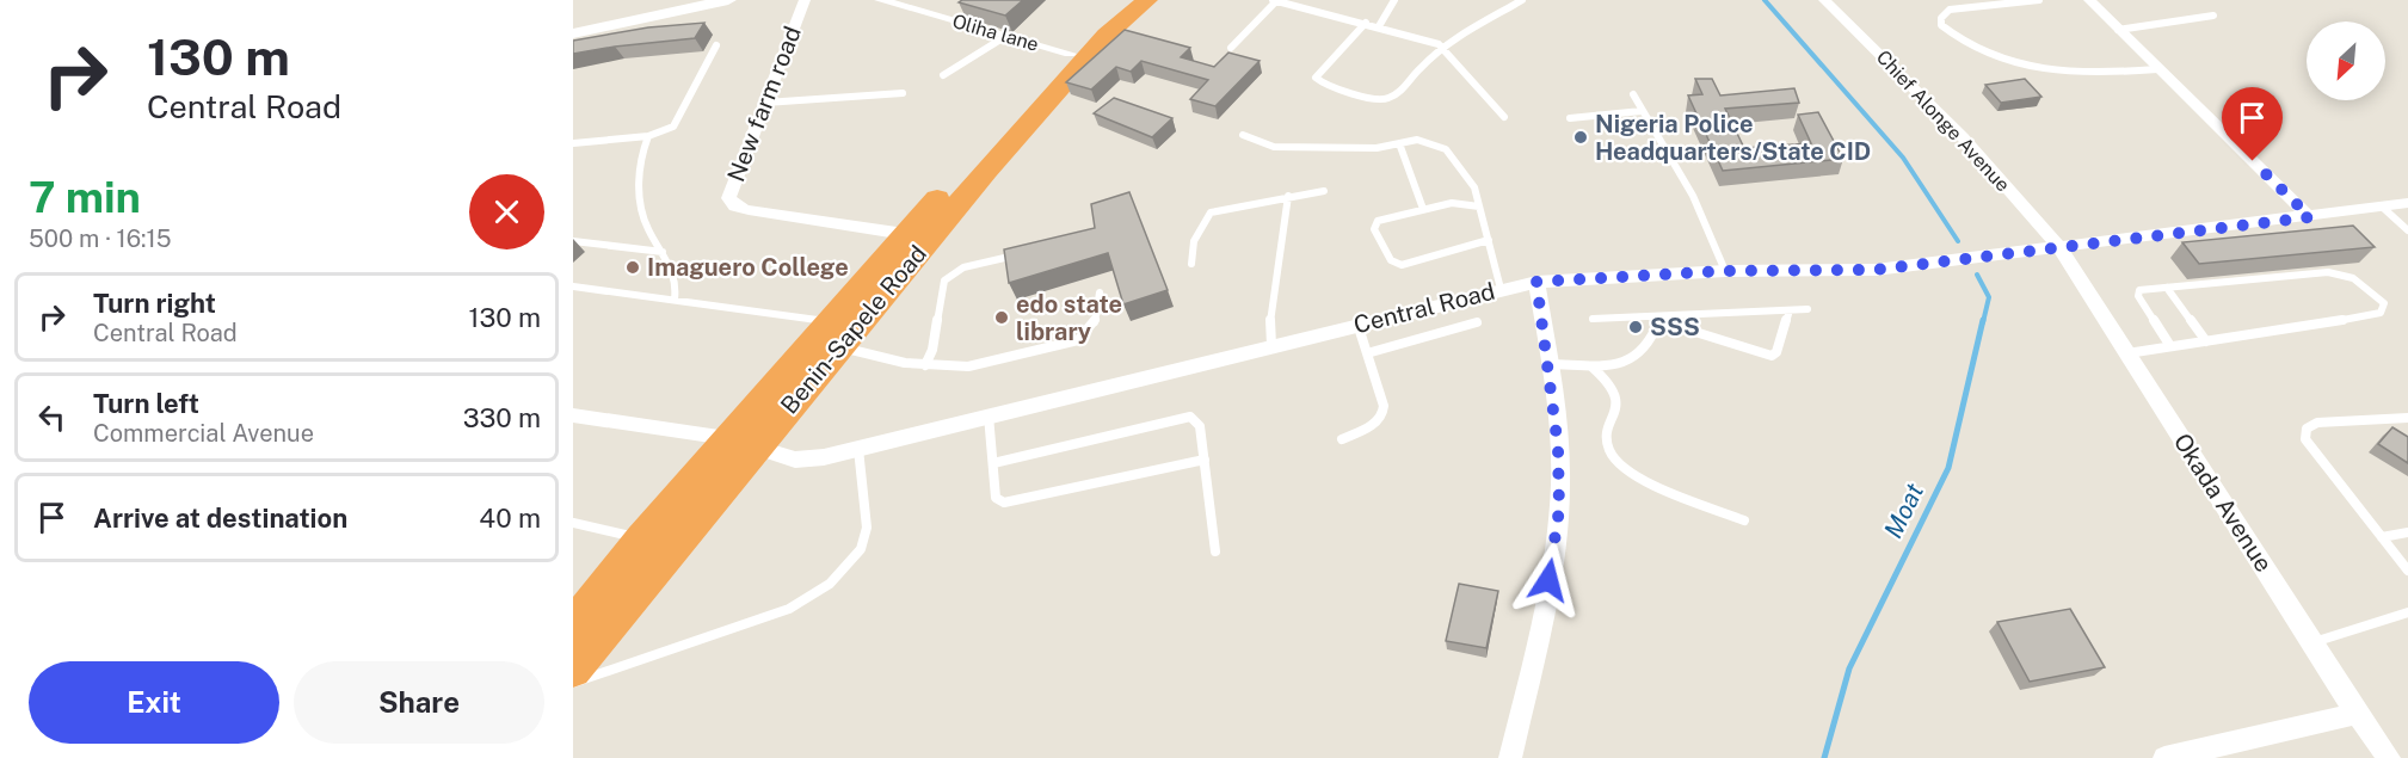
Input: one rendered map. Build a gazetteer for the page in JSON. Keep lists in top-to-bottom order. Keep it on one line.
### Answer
{"streets":{"highway":["Benin-Sapele Road"],"street":["Oliha lane","New farm road","Chief Alonge Avenue","Central Road","Okada Avenue"]},"crossings":[["Oliha lane","Benin-Sapele Road"],["New farm road","Benin-Sapele Road"],["Chief Alonge Avenue","Central Road"],["Chief Alonge Avenue","Okada Avenue"],["Central Road","Benin-Sapele Road"],["Central Road","Okada Avenue"]],"water":["Moat"],"places":["Nigeria Police Headquarters/State CID","Imaguero College","edo state library","SSS"],"north":"bottom left","page":{"turn":["130 m","Central Road"],"heading":["7 min","500 m · 16:15"],"list":[{"name":"Turn right","note":"Central Road","value":"130 m"},{"name":"Turn left","note":"Commercial Avenue","value":"330 m"},{"name":"Arrive at destination","value":"40 m"}],"buttons":["Exit","Share"]}}
